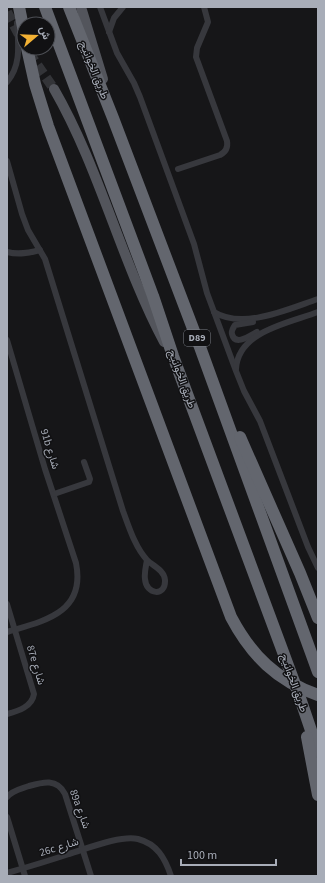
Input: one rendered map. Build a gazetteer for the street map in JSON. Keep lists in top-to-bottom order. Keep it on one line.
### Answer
{"streets":{"highway":["طريق الخوانيج","D89"],"street":["91b شارع","87e شارع","89a شارع","26c شارع"]},"crossings":[["91b شارع","87e شارع"],["89a شارع","26c شارع"]],"scale_bar":"100 m","north":"right"}
